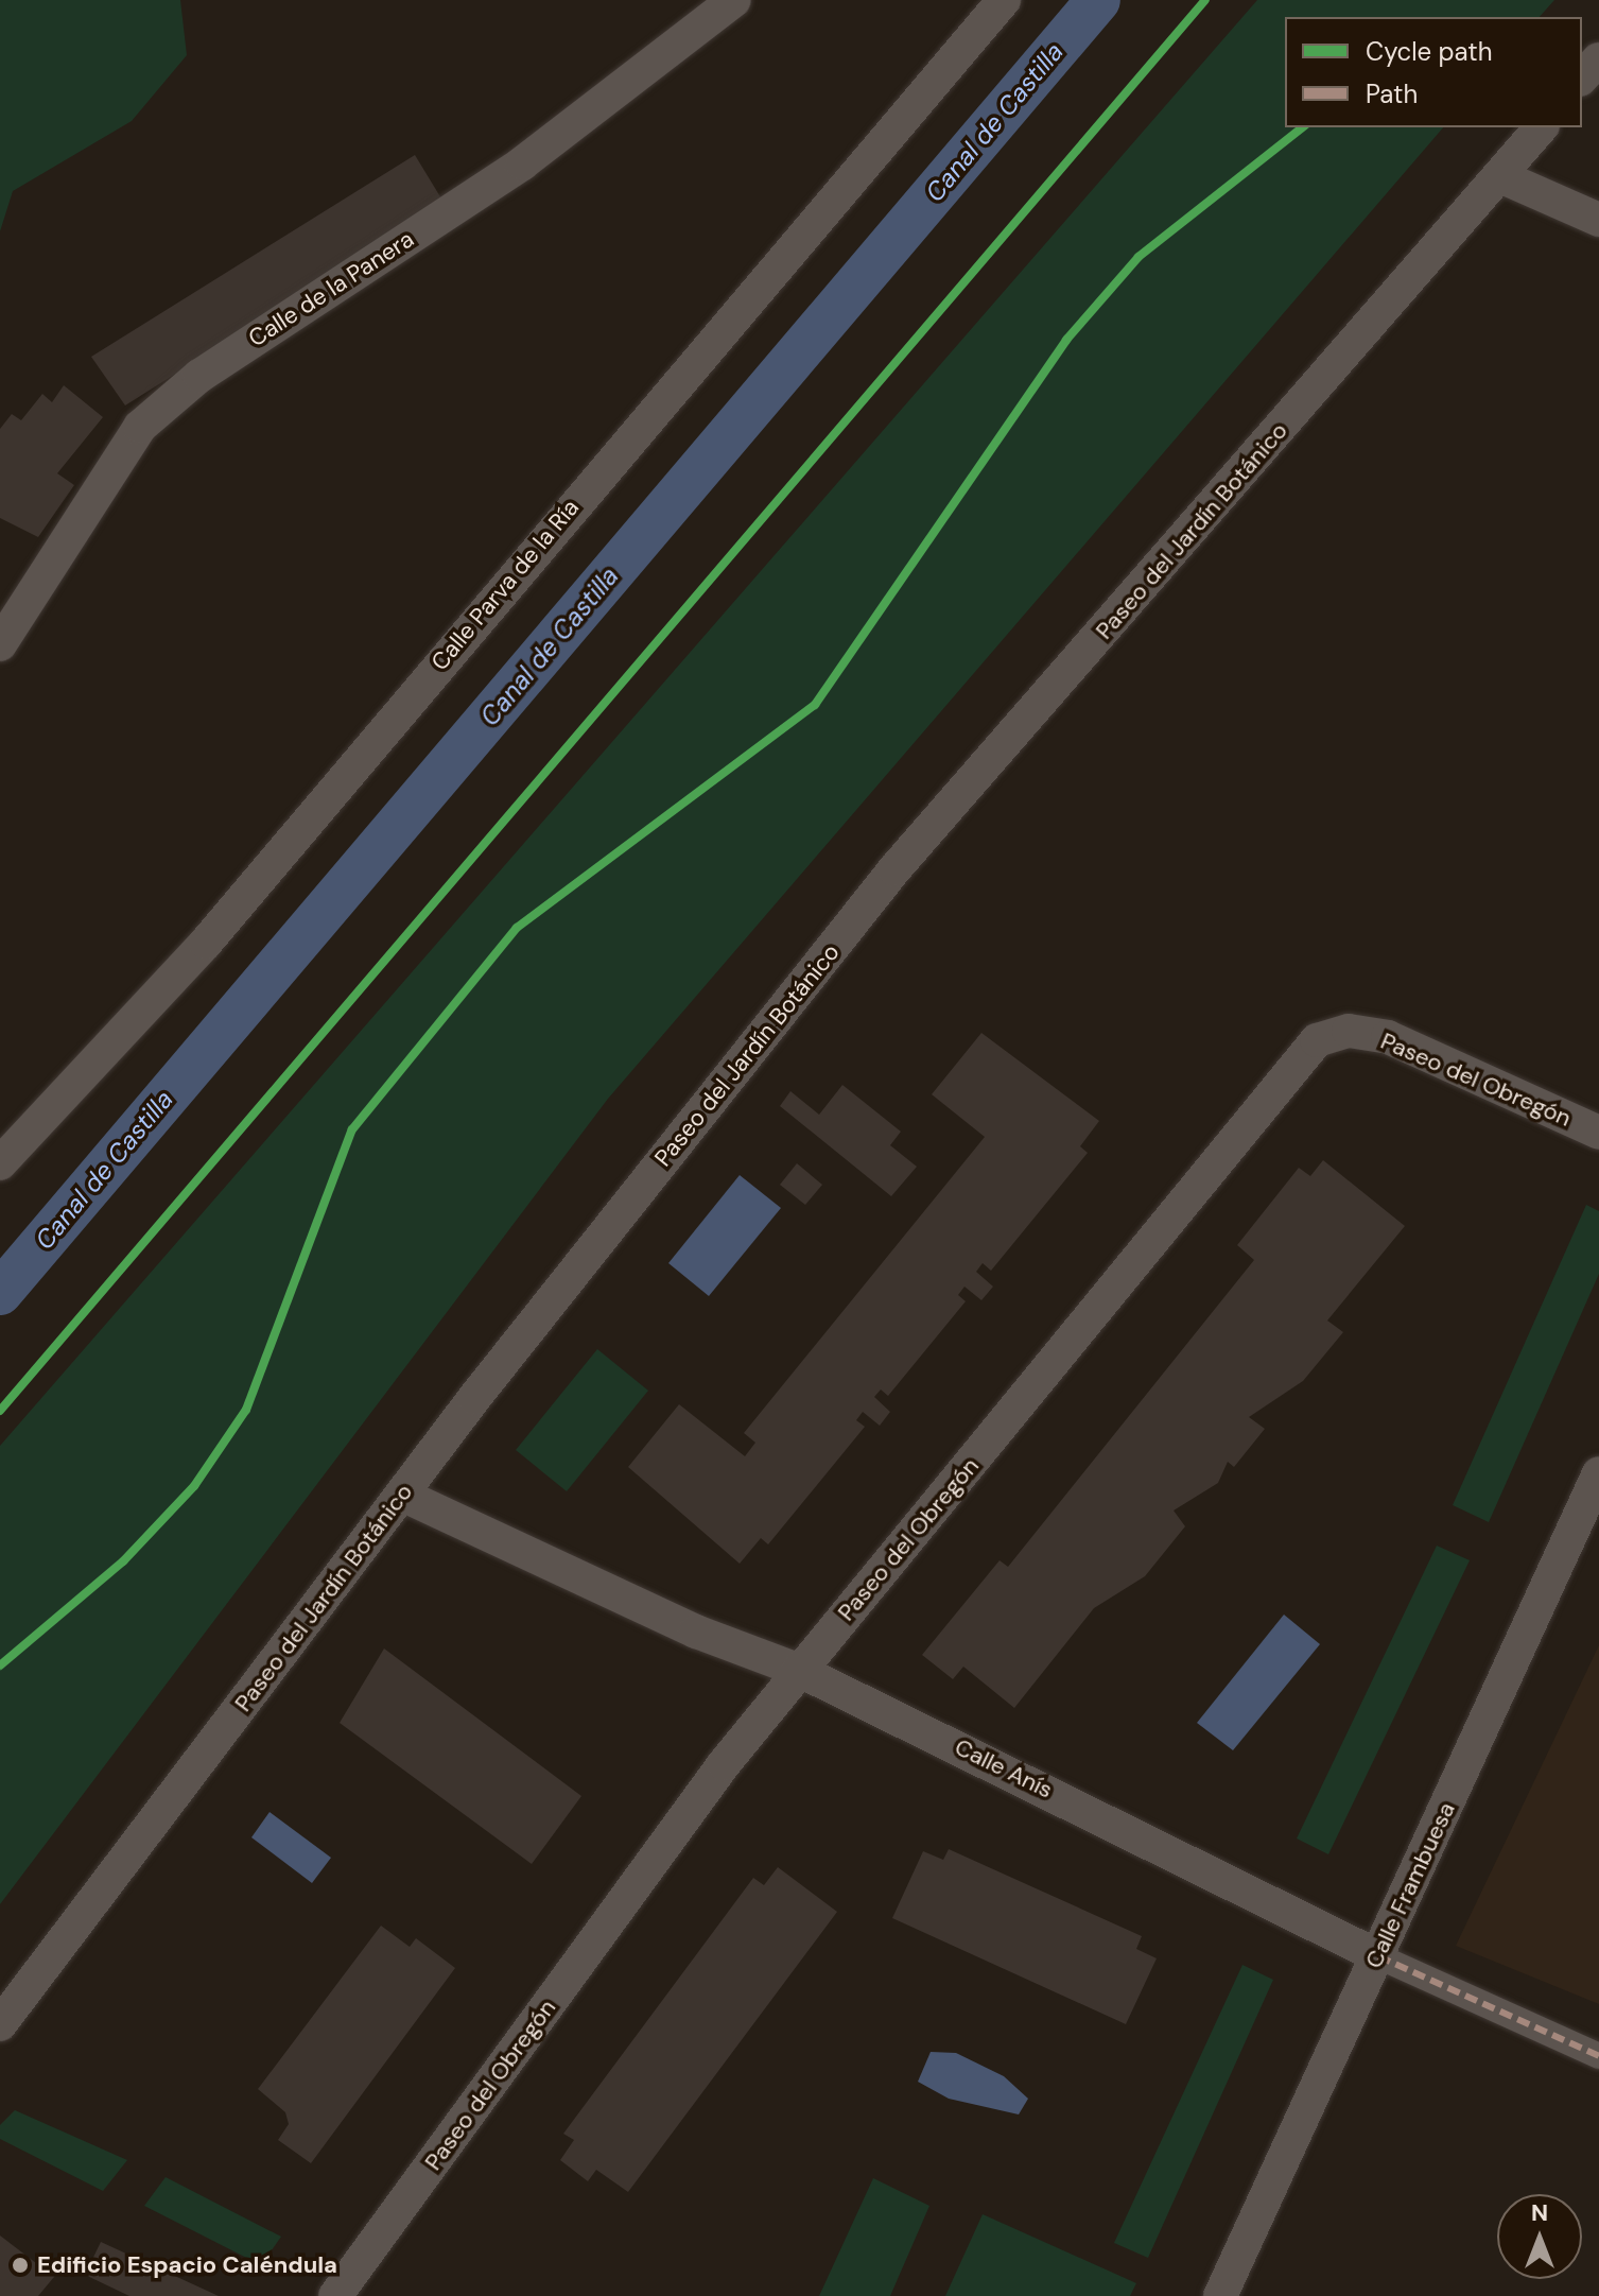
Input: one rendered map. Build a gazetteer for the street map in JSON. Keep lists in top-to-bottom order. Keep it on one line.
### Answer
{"streets":{"street":["Calle de la Panera","Paseo del Jardín Botánico","Calle Parva de la Ría","Paseo del Obregón","Calle Anís","Calle Frambuesa"]},"crossings":[["Paseo del Jardín Botánico","Calle Anís"],["Paseo del Obregón","Calle Anís"],["Calle Anís","Calle Frambuesa"]],"water":["Canal de Castilla"],"places":["Edificio Espacio Caléndula"],"legend":["Cycle path","Path"],"north":"top"}
